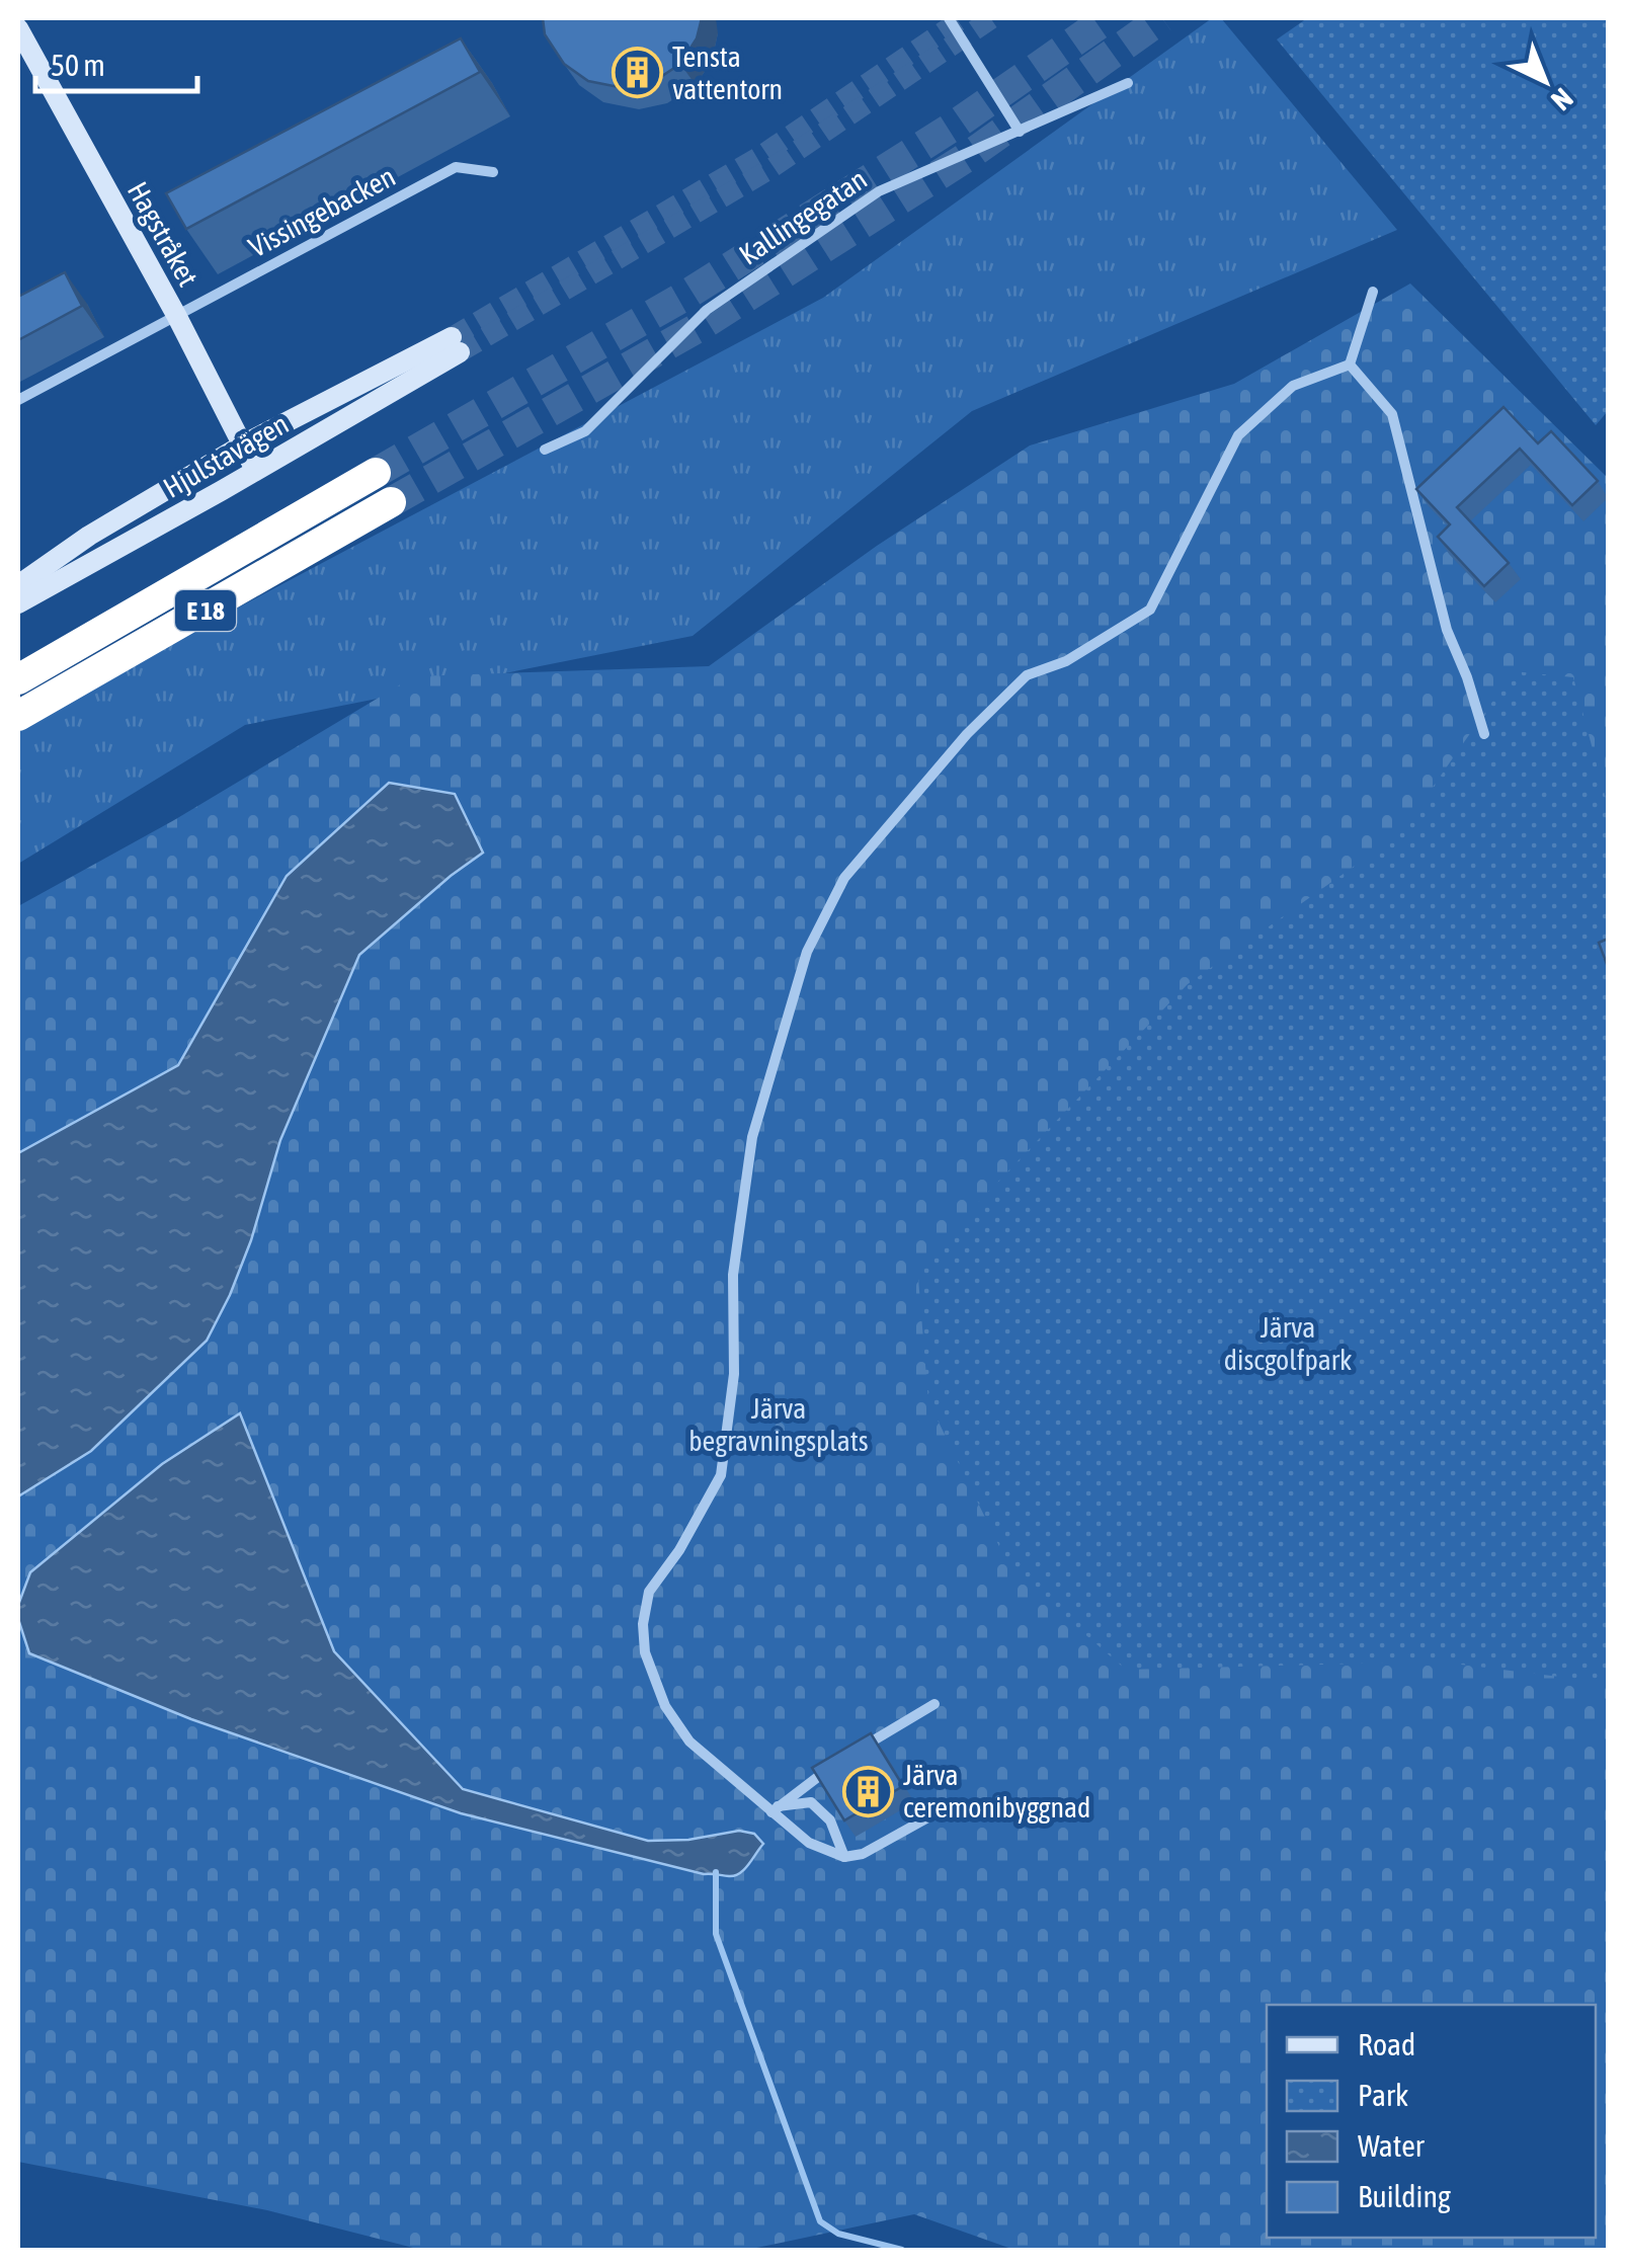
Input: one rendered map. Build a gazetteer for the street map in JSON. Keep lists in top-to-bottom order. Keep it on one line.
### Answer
{"streets":{"highway":["E 18"],"main road":["Hagstråket","Hjulstavägen"],"street":["Vissingebacken","Kallingegatan"]},"crossings":[["Vissingebacken","Hagstråket"],["Hagstråket","Hjulstavägen"]],"parks":["Järva discgolfpark","Järva begravningsplats"],"places":{"building":["Tensta vattentorn","Järva ceremonibyggnad"]},"legend":["Road","Park","Water","Building"],"scale_bar":"50 m","north":"bottom right"}
